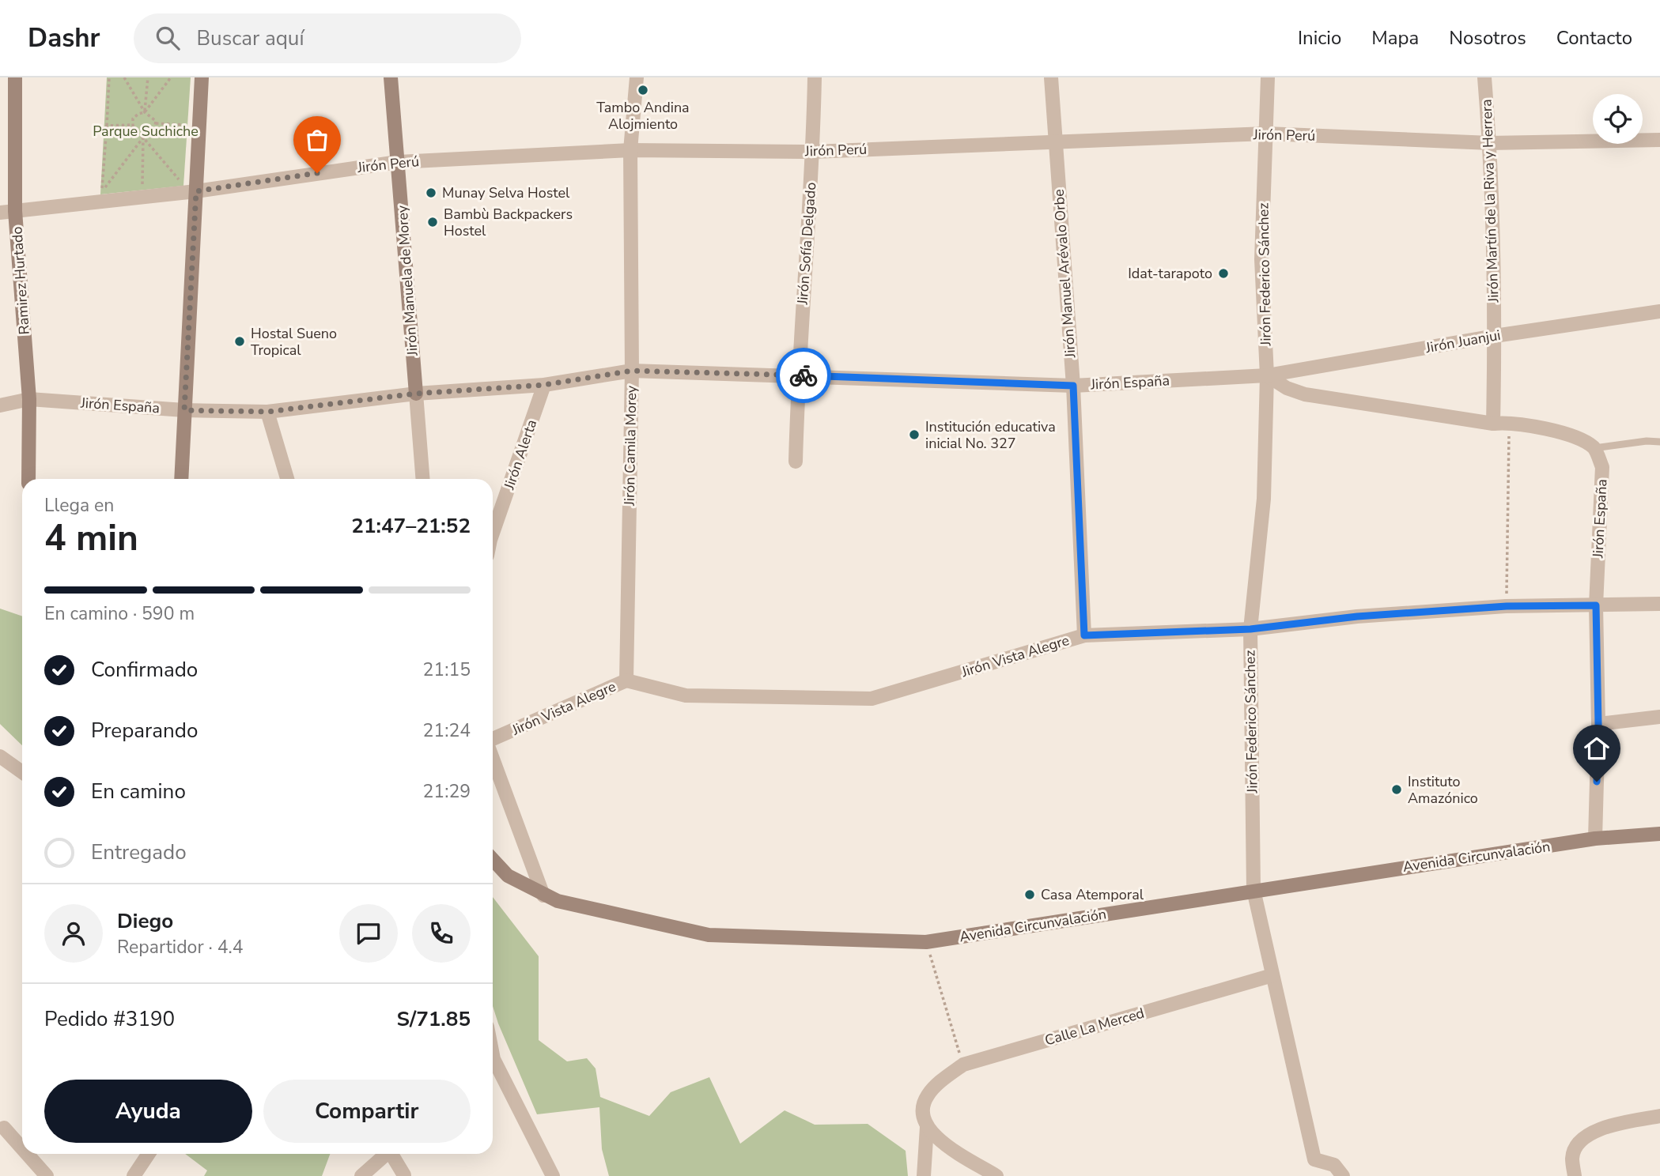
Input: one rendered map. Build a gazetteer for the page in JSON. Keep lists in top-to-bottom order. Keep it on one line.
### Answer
{"streets":{"main road":["Ramirez Hurtado","Jirón Manuela de Morey","Avenida Circunvalación"],"street":["Jirón Perú","Jirón Martín de la Riva y Herrera","Jirón Sofía Delgado","Jirón Manuel Arévalo Orbe","Jirón Federico Sánchez","Jirón Juanjui","Jirón España","Jirón Camila Morey","Jirón Alerta","Jirón Vista Alegre","Calle La Merced"]},"crossings":[["Jirón Perú","Jirón Martín de la Riva y Herrera"],["Jirón Perú","Jirón Sofía Delgado"],["Jirón Perú","Jirón Manuel Arévalo Orbe"],["Jirón Perú","Jirón Federico Sánchez"],["Jirón Perú","Ramirez Hurtado"],["Jirón Perú","Jirón Manuela de Morey"],["Jirón Perú","Jirón Camila Morey"],["Jirón Martín de la Riva y Herrera","Jirón Juanjui"],["Jirón Sofía Delgado","Jirón España"],["Jirón Manuel Arévalo Orbe","Jirón España"],["Jirón Manuel Arévalo Orbe","Jirón Vista Alegre"],["Jirón Federico Sánchez","Jirón Juanjui"],["Jirón Federico Sánchez","Jirón España"],["Jirón Federico Sánchez","Jirón Vista Alegre"],["Jirón Federico Sánchez","Avenida Circunvalación"],["Jirón Federico Sánchez","Calle La Merced"],["Ramirez Hurtado","Jirón España"],["Jirón Manuela de Morey","Jirón España"],["Jirón Juanjui","Jirón España"],["Jirón España","Jirón Camila Morey"],["Jirón España","Jirón Alerta"],["Jirón España","Jirón Vista Alegre"],["Jirón España","Avenida Circunvalación"],["Jirón Camila Morey","Jirón Vista Alegre"]],"parks":["Parque Suchiche"],"places":["Tambo Andina Alojmiento","Munay Selva Hostel","Bambù Backpackers Hostel","Idat-tarapoto","Hostal Sueno Tropical","Institución educativa inicial No. 327","Instituto Amazónico","Casa Atemporal"],"page":{"header":"Dashr","search":"Buscar aquí","nav":["Inicio","Mapa","Nosotros","Contacto"],"heading":["4 min","Llega en","21:47–21:52"],"panel":["Diego","Repartidor · 4.4","Pedido #3190","S/71.85"],"bar":"En camino · 590 m","list":[["Confirmado","21:15"],["Preparando","21:24"],["En camino","21:29"],"Entregado"],"buttons":["Ayuda","Compartir"]}}
